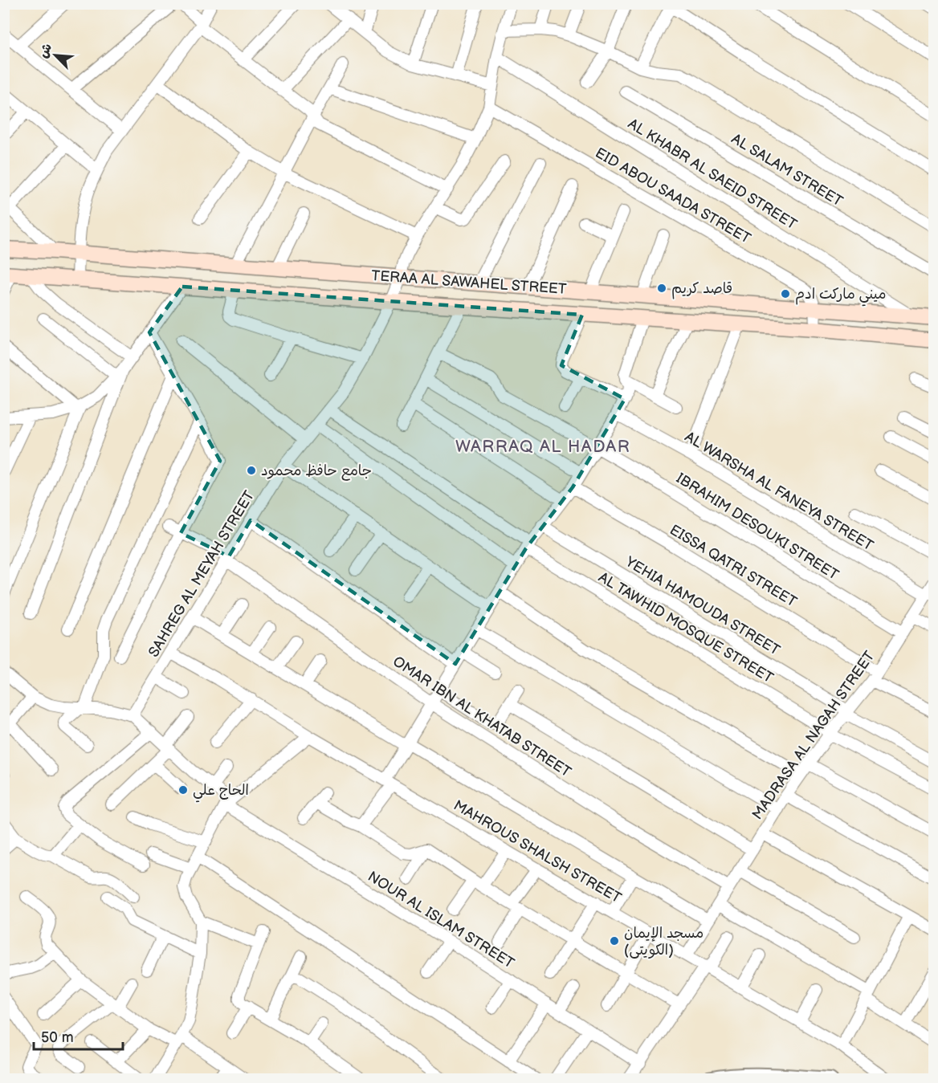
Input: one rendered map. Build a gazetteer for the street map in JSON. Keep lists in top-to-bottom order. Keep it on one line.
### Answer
{"streets":{"main road":["TERAA AL SAWAHEL STREET"],"street":["AL SALAM STREET","AL KHABR AL SAEID STREET","EID ABOU SAADA STREET","AL WARSHA AL FANEYA STREET","IBRAHIM DESOUKI STREET","EISSA QATRI STREET","SAHREG AL MEYAH STREET","YEHIA HAMOUDA STREET","AL TAWHID MOSQUE STREET","OMAR IBN AL KHATAB STREET","MADRASA AL NAGAH STREET","MAHROUS SHALSH STREET","NOUR AL ISLAM STREET"]},"crossings":[["AL KHABR AL SAEID STREET","TERAA AL SAWAHEL STREET"],["AL KHABR AL SAEID STREET","SAHREG AL MEYAH STREET"],["EID ABOU SAADA STREET","TERAA AL SAWAHEL STREET"],["EID ABOU SAADA STREET","SAHREG AL MEYAH STREET"],["TERAA AL SAWAHEL STREET","SAHREG AL MEYAH STREET"],["AL WARSHA AL FANEYA STREET","MADRASA AL NAGAH STREET"],["IBRAHIM DESOUKI STREET","MADRASA AL NAGAH STREET"],["EISSA QATRI STREET","MADRASA AL NAGAH STREET"],["SAHREG AL MEYAH STREET","AL TAWHID MOSQUE STREET"],["SAHREG AL MEYAH STREET","OMAR IBN AL KHATAB STREET"],["SAHREG AL MEYAH STREET","MAHROUS SHALSH STREET"],["SAHREG AL MEYAH STREET","NOUR AL ISLAM STREET"],["YEHIA HAMOUDA STREET","MADRASA AL NAGAH STREET"],["AL TAWHID MOSQUE STREET","MADRASA AL NAGAH STREET"],["OMAR IBN AL KHATAB STREET","MADRASA AL NAGAH STREET"],["MADRASA AL NAGAH STREET","MAHROUS SHALSH STREET"]],"districts":["WARRAQ AL HADAR"],"places":["قاصد كريم","ميني ماركت ادم","جامع حافظ محمود","الحاج علي","مسجد الإيمان (الكويتى)"],"scale_bar":"50 m","north":"top left"}
